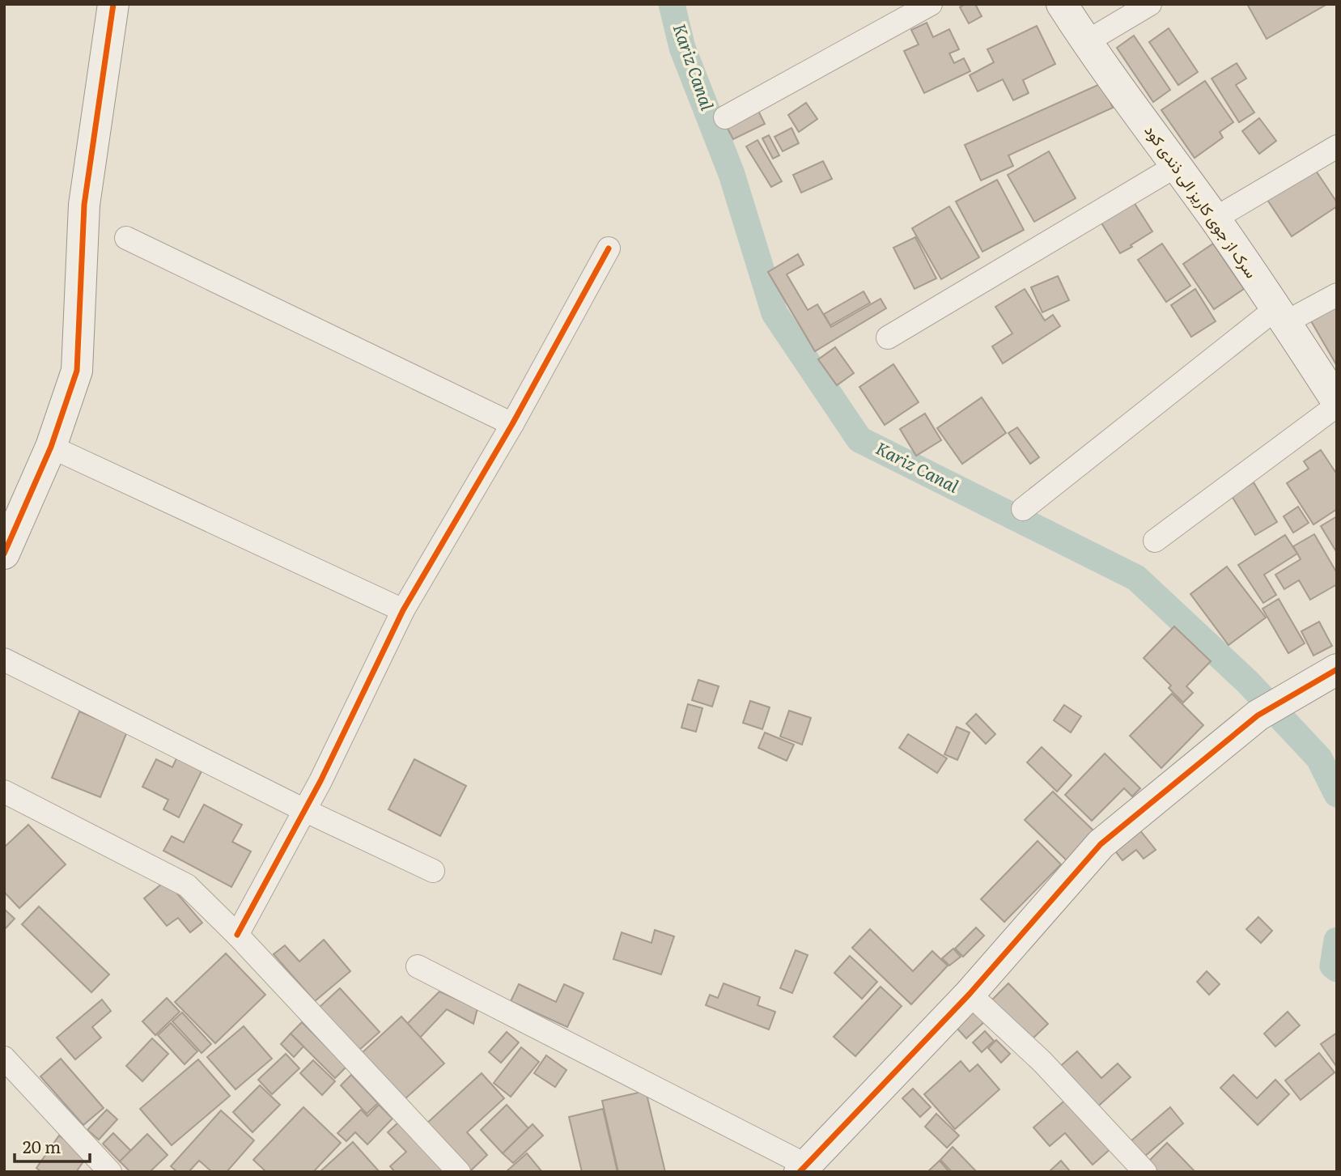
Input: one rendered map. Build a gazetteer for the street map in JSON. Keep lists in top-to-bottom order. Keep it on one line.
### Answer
{"streets":{"street":["سرک از جوی کاریز الی ذندی کود"]},"water":["Kariz Canal"],"scale_bar":"20 m"}
